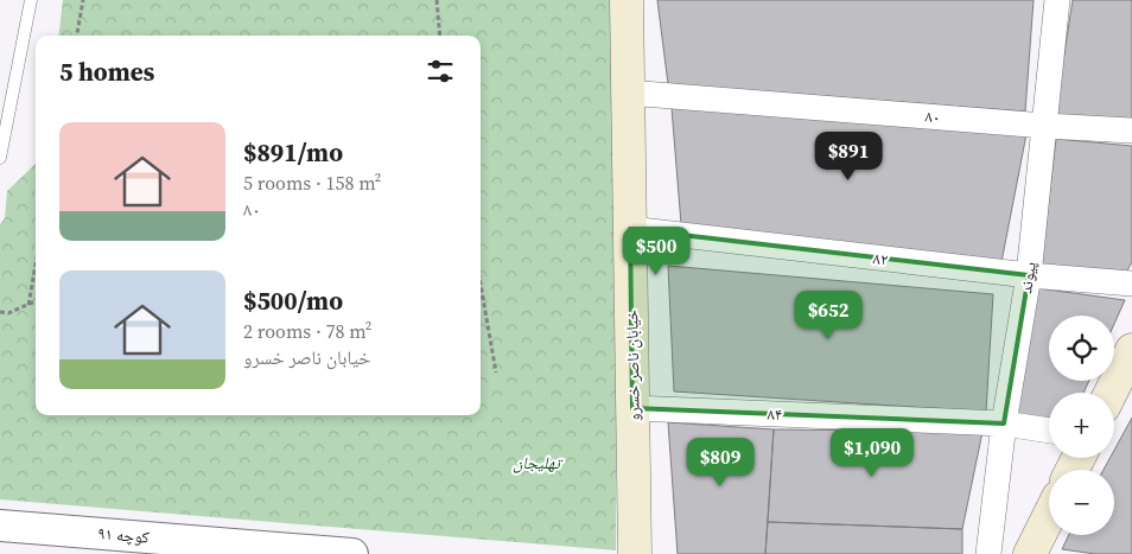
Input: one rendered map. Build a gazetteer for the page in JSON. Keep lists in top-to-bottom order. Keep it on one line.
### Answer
{"streets":{"main road":["خیابان ناصر خسرو"],"street":["۸۰","۸۲","پیوند","۸۴","کوچه ۹۱"]},"crossings":[["۸۰","پیوند"],["۸۰","خیابان ناصر خسرو"],["۸۲","پیوند"],["۸۲","خیابان ناصر خسرو"],["پیوند","۸۴"],["خیابان ناصر خسرو","۸۴"]],"parks":["تهلیجان"],"page":{"heading":"5 homes","list":[{"name":"$891/mo","note":"5 rooms · 158 m² · ۸۰"},{"name":"$500/mo","note":"2 rooms · 78 m² · خیابان ناصر خسرو"}],"price":["$891","$500","$652","$1,090","$809"],"map_buttons":["+","−"]}}
